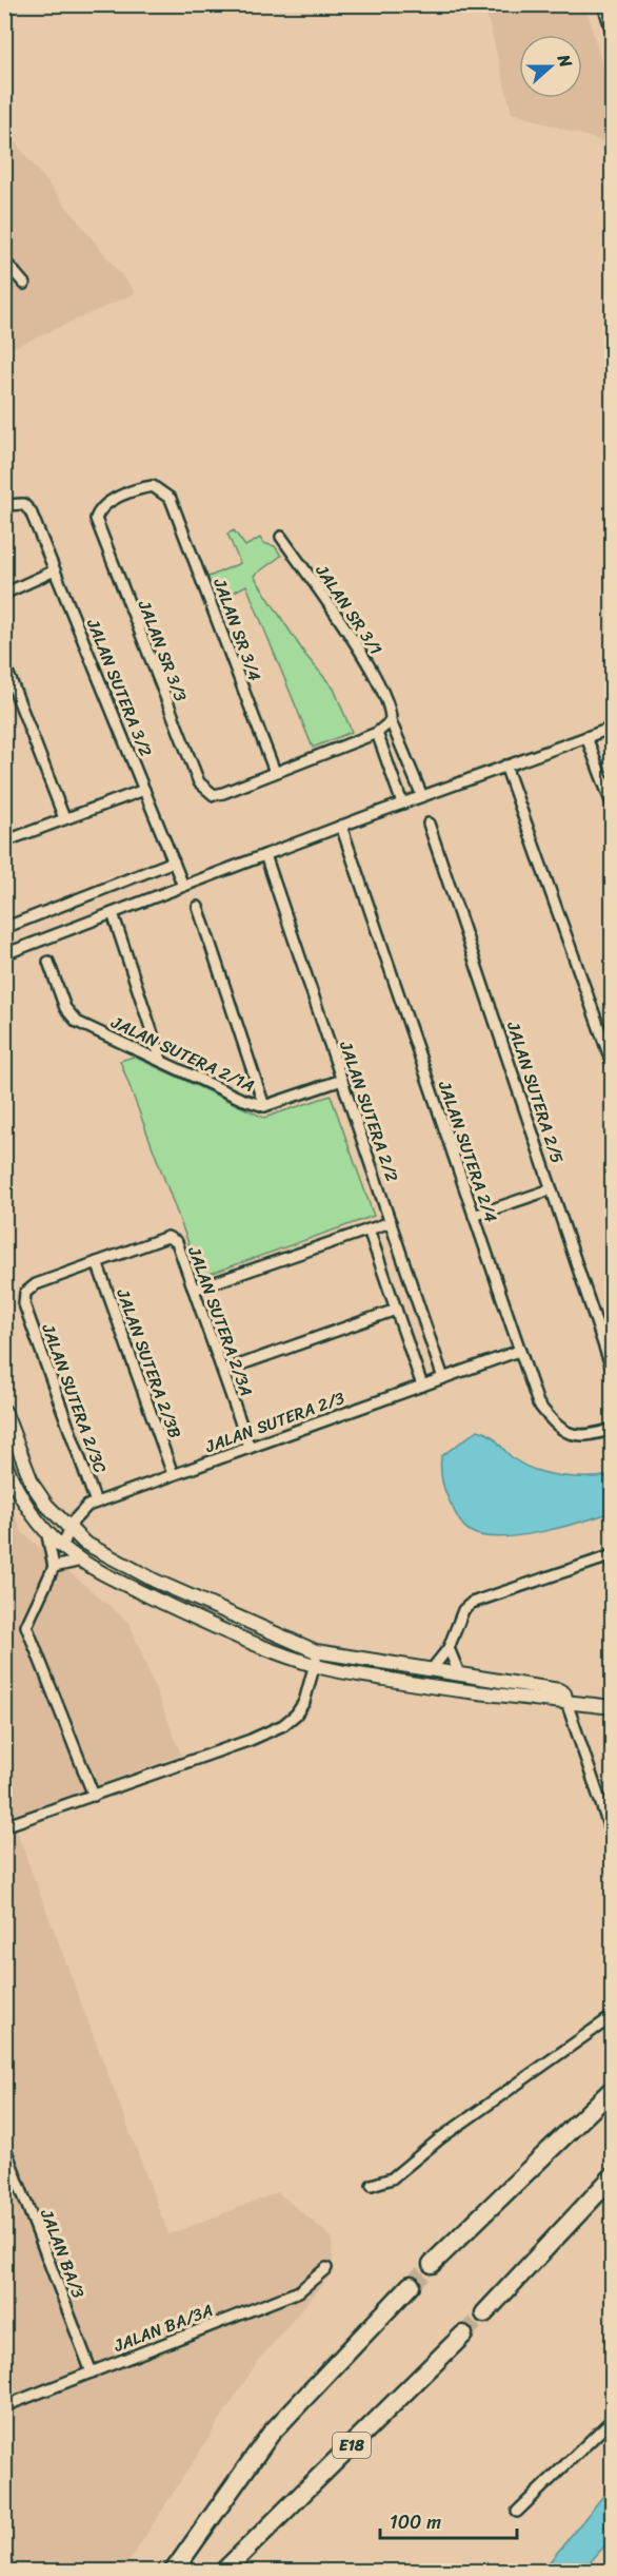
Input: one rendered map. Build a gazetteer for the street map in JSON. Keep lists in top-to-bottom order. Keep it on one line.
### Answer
{"streets":{"highway":["E18"],"street":["JALAN SR 3/1","JALAN SR 3/4","JALAN SR 3/3","JALAN SUTERA 3/2","JALAN SUTERA 2/1A","JALAN SUTERA 2/5","JALAN SUTERA 2/2","JALAN SUTERA 2/4","JALAN SUTERA 2/3A","JALAN SUTERA 2/3B","JALAN SUTERA 2/3C","JALAN SUTERA 2/3","JALAN BA/3","JALAN BA/3A"]},"crossings":[["JALAN SR 3/4","JALAN SR 3/3"],["JALAN SUTERA 2/1A","JALAN SUTERA 2/2"],["JALAN SUTERA 2/2","JALAN SUTERA 2/3"],["JALAN SUTERA 2/4","JALAN SUTERA 2/3"],["JALAN SUTERA 2/3A","JALAN SUTERA 2/3B"],["JALAN SUTERA 2/3A","JALAN SUTERA 2/3C"],["JALAN SUTERA 2/3A","JALAN SUTERA 2/3"],["JALAN SUTERA 2/3B","JALAN SUTERA 2/3C"],["JALAN SUTERA 2/3B","JALAN SUTERA 2/3"],["JALAN SUTERA 2/3C","JALAN SUTERA 2/3"],["JALAN BA/3","JALAN BA/3A"]],"scale_bar":"100 m","north":"right"}
